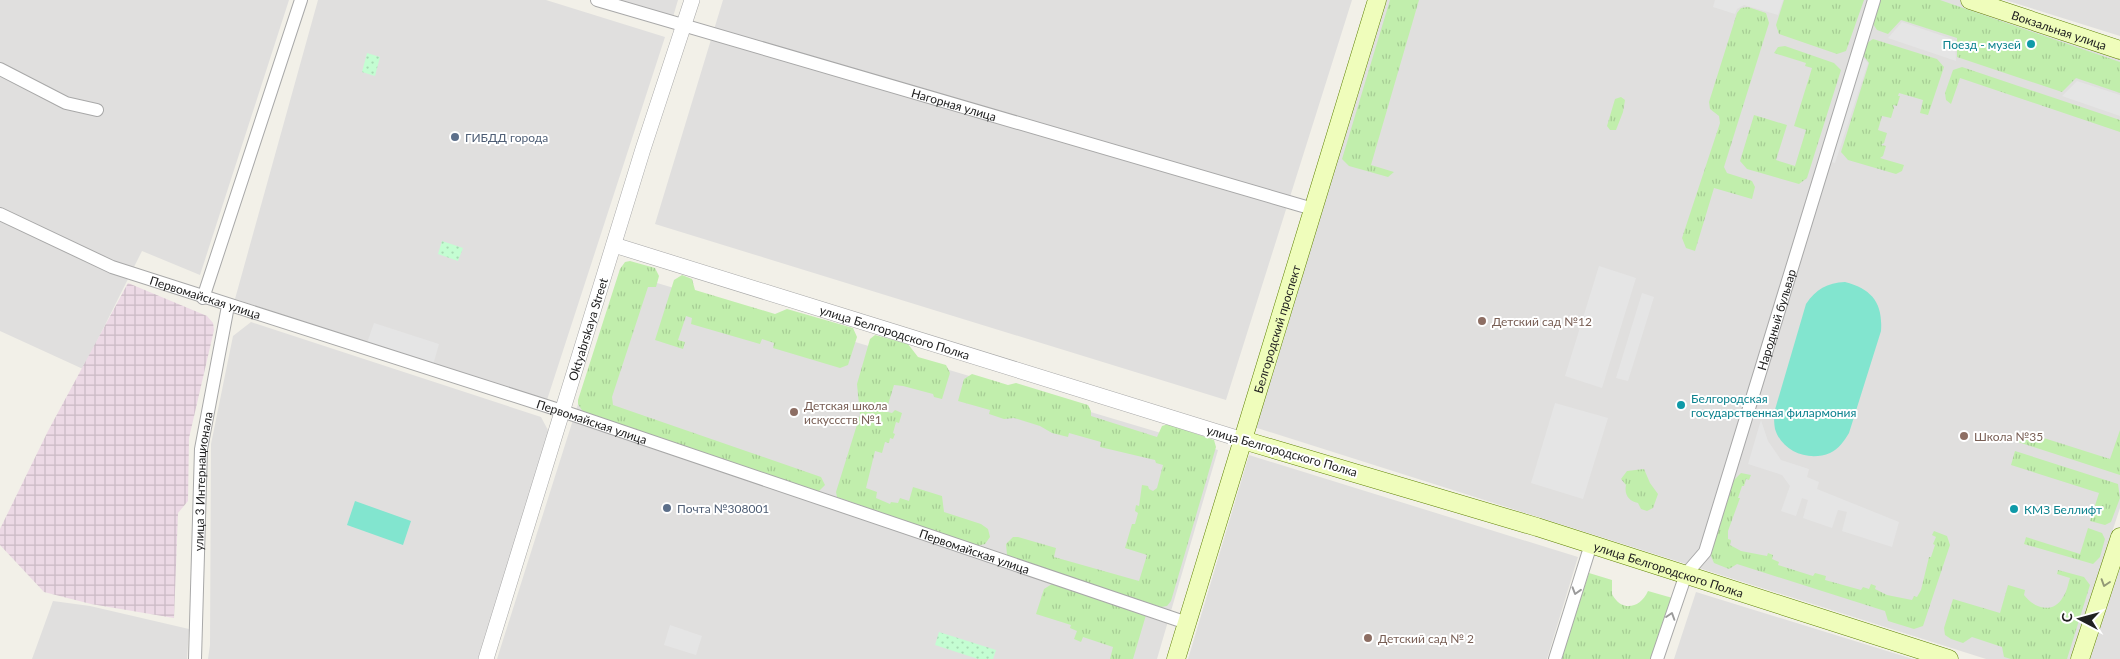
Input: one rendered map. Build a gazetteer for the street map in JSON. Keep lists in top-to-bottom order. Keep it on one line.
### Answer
{"streets":{"main road":["Вокзальная улица","Белгородский проспект","улица Белгородского Полка"],"street":["Нагорная улица","Первомайская улица","Народный бульвар","Oktyabrskaya Street","улица 3 Интернационала"]},"crossings":[["Нагорная улица","Oktyabrskaya Street"],["Нагорная улица","Белгородский проспект"],["Первомайская улица","Oktyabrskaya Street"],["Первомайская улица","Белгородский проспект"],["Первомайская улица","улица 3 Интернационала"],["Народный бульвар","улица Белгородского Полка"],["Oktyabrskaya Street","улица Белгородского Полка"],["Белгородский проспект","улица Белгородского Полка"]],"places":["Поезд - музей","ГИБДД города","Детский сад №12","Белгородская государственная филармония","Детская школа искуссств №1","Школа №35","Почта №308001","КМЗ Беллифт","Детский сад № 2"],"north":"left"}
